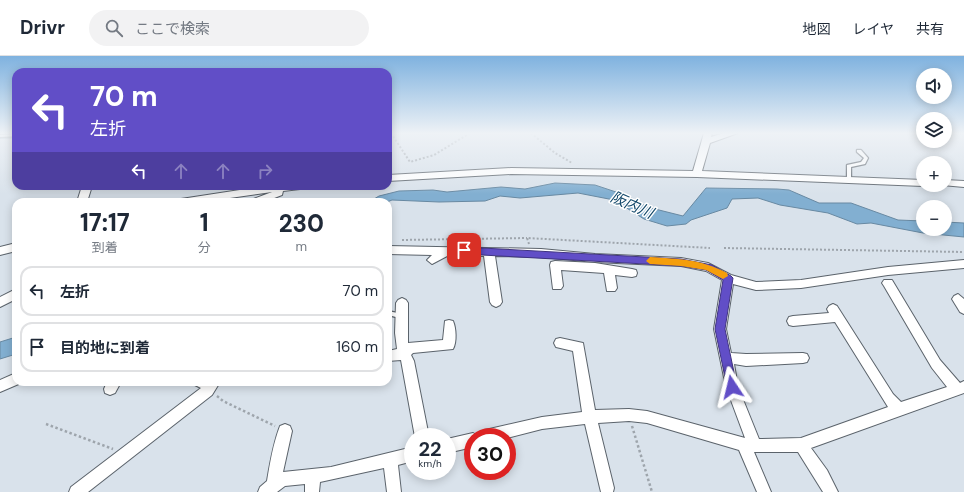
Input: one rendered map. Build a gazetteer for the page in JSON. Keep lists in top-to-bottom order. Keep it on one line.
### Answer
{"water":["阪内川"],"page":{"header":"Drivr","search":"ここで検索","nav":["地図","レイヤ","共有"],"map_buttons":["+","−"],"turn":["70 m","左折"],"eta":["17:17","到着","1","分","230","m"],"list":[{"name":"左折","value":"70 m"},{"name":"目的地に到着","value":"160 m"}],"speed":"22 km/h","limit":"30"}}
